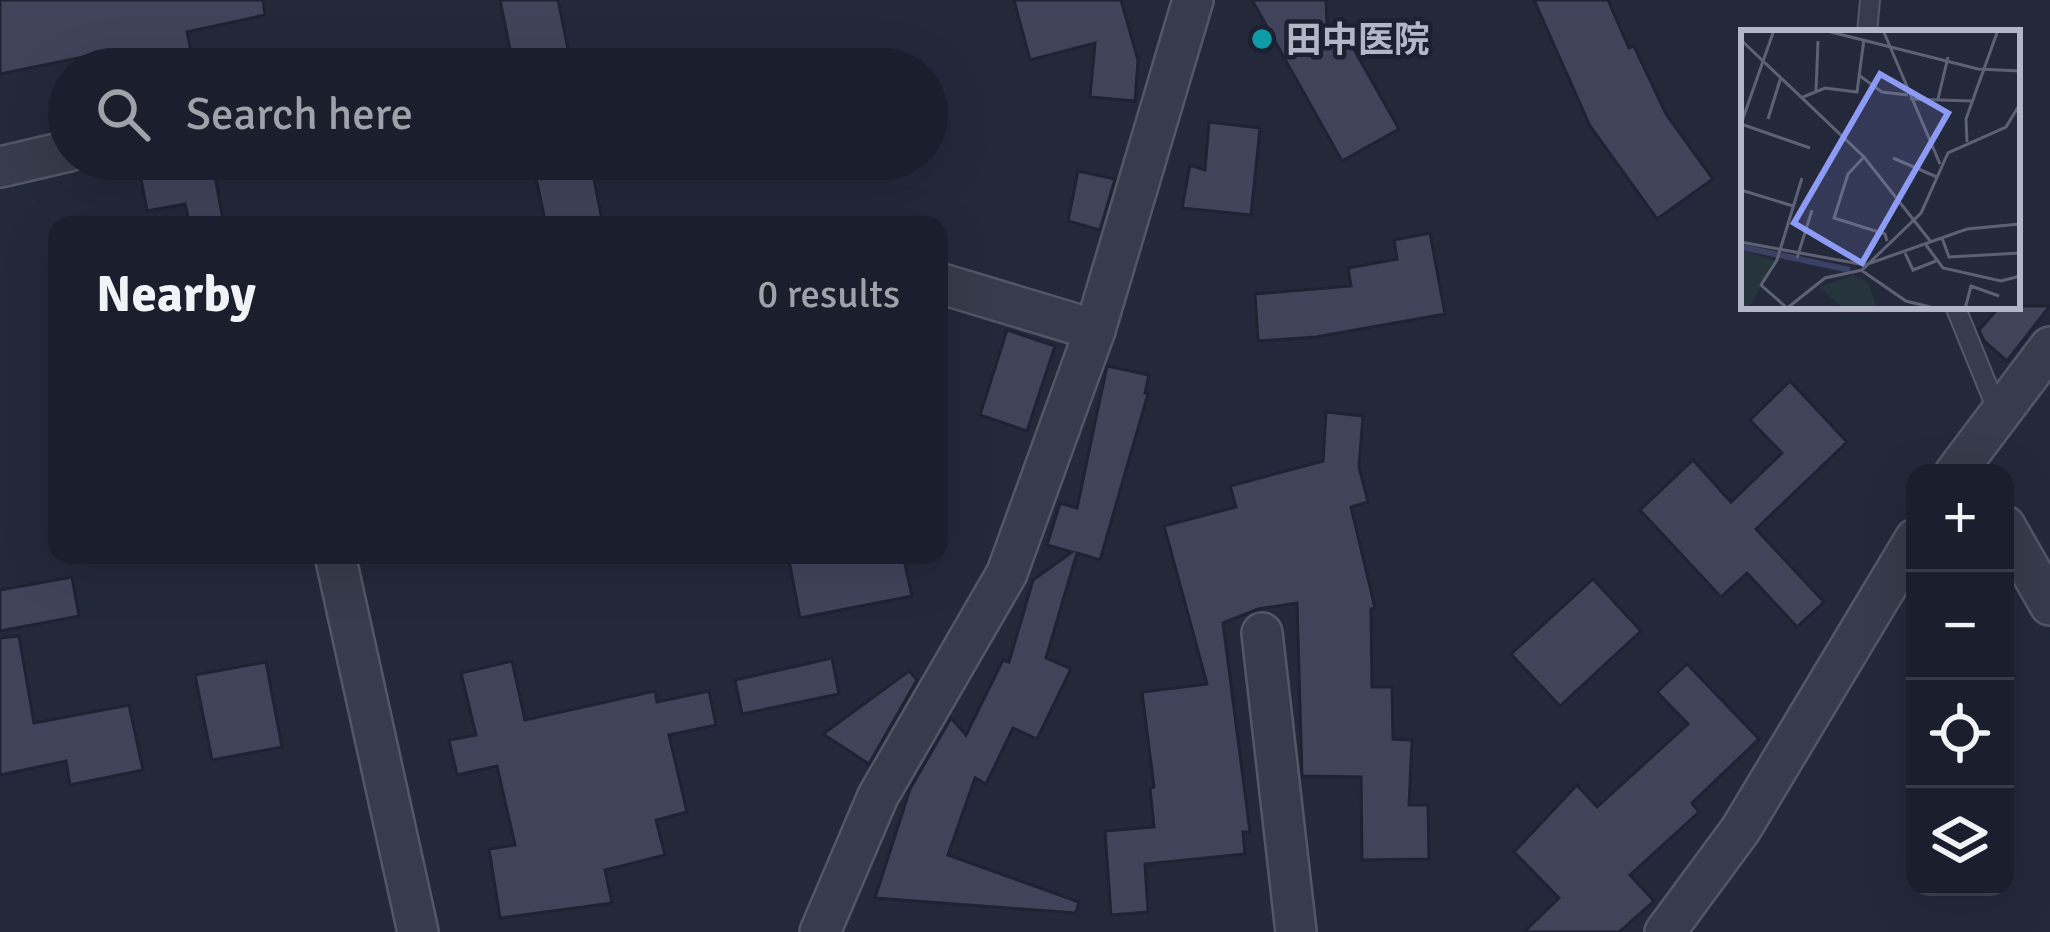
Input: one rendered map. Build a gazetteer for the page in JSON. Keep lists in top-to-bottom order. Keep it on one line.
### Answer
{"places":["田中医院"],"page":{"search":"Search here","heading":["Nearby","0 results"],"map_buttons":["+","−"]}}
